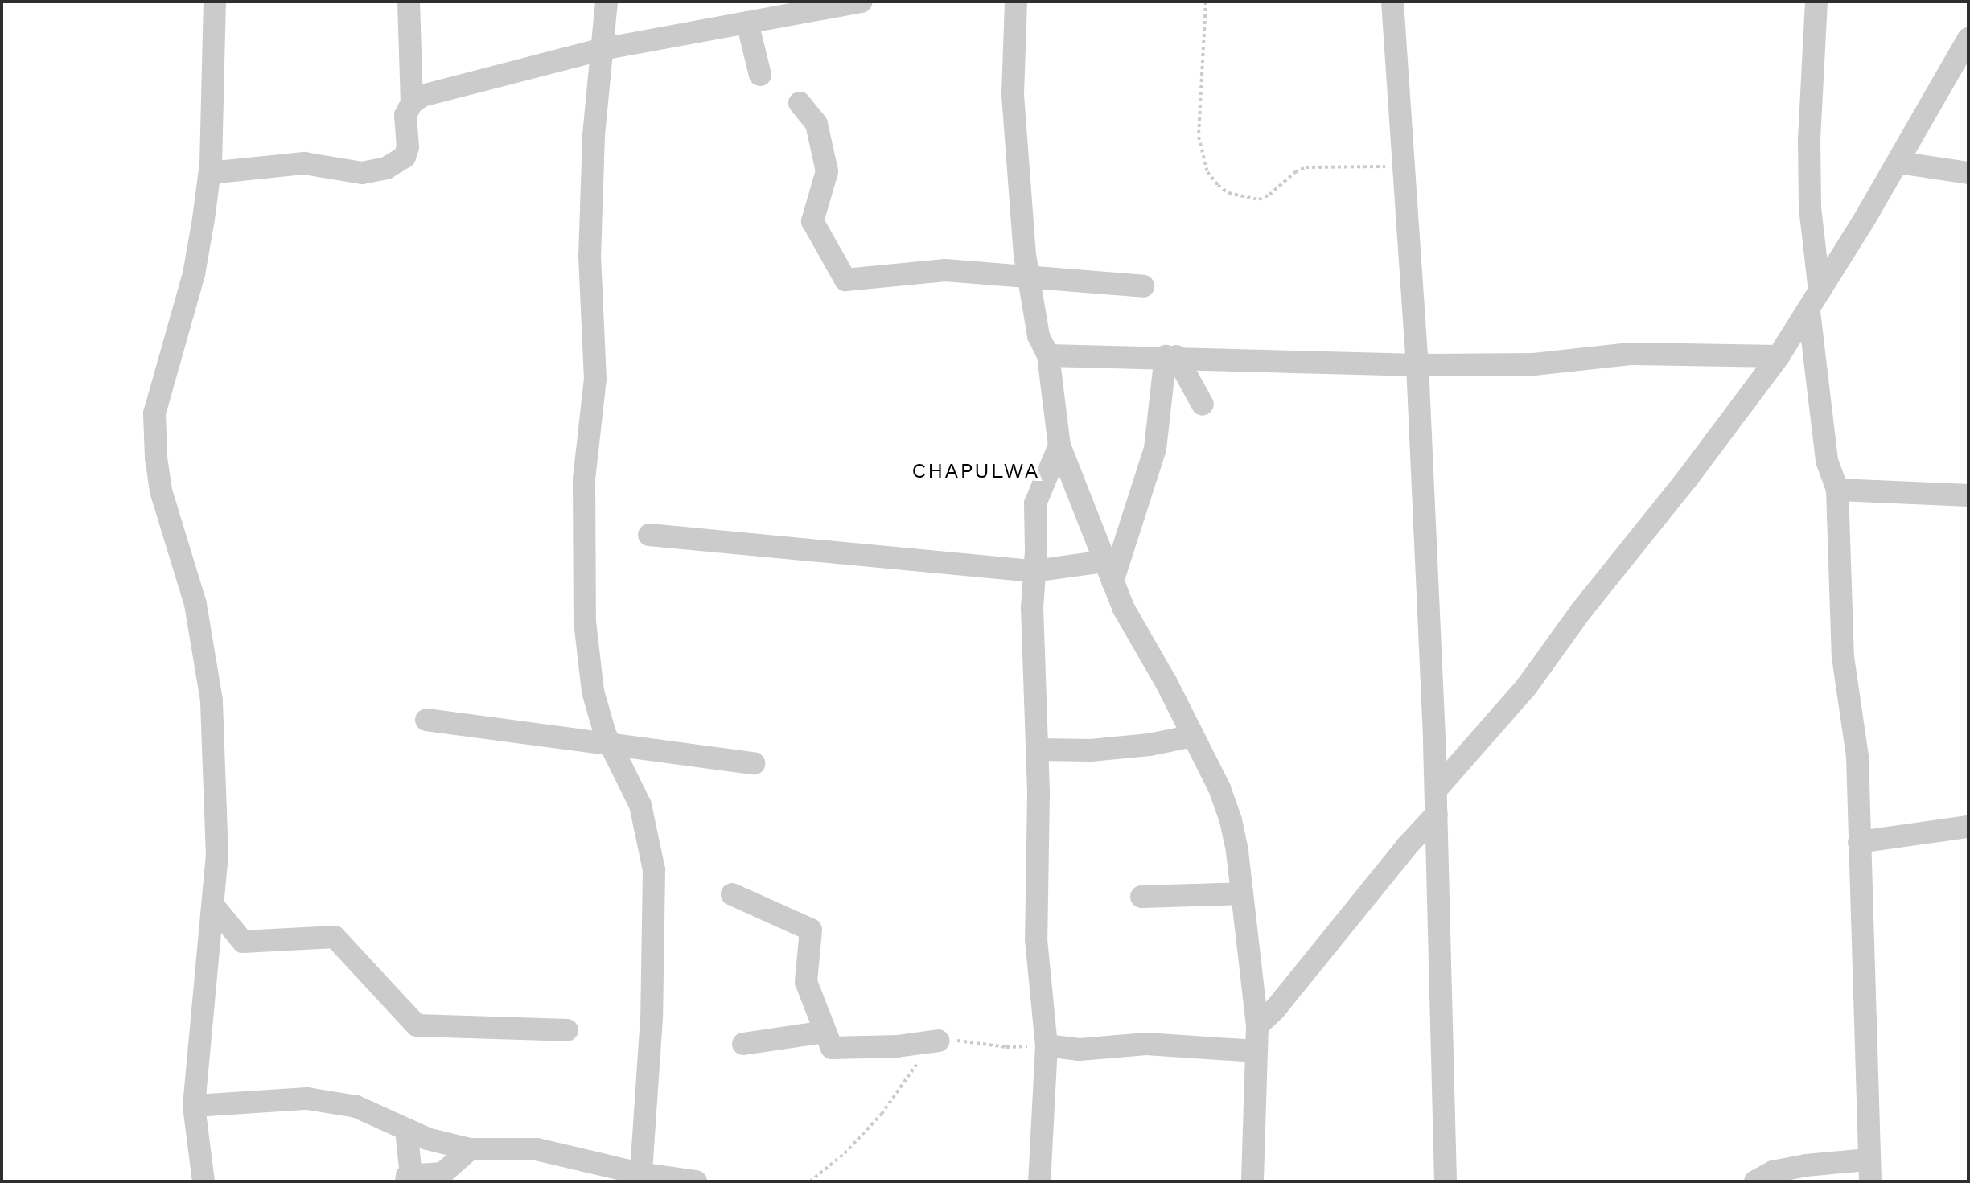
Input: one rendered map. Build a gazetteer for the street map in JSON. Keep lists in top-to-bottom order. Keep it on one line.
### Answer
{"districts":["CHAPULWA"]}
